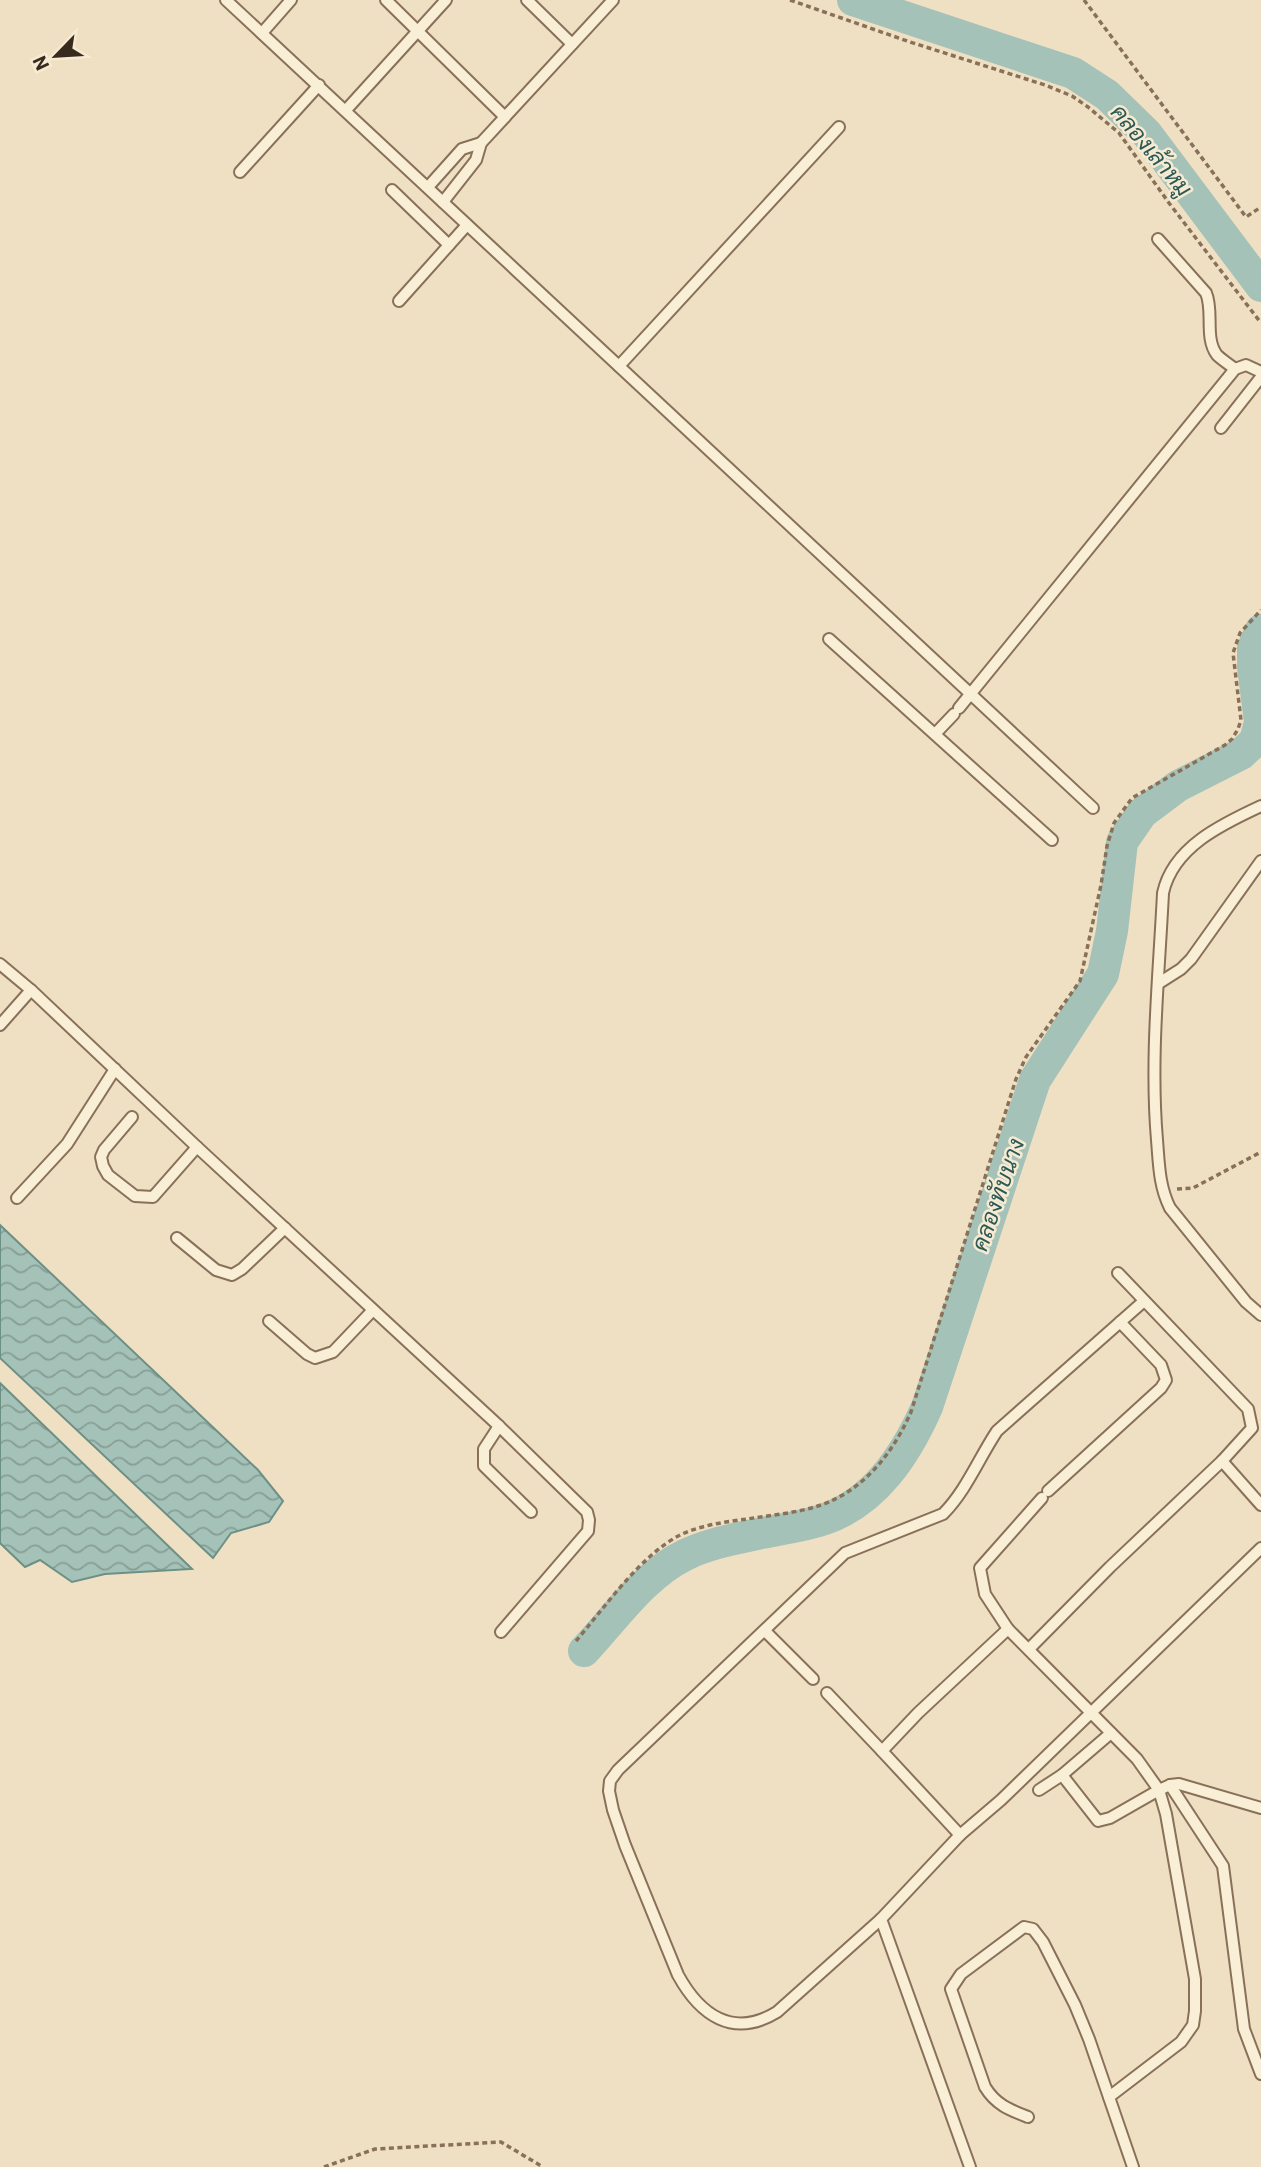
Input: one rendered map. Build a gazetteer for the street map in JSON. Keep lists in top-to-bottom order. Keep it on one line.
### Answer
{"water":["คลองเล้าหมู","คลองทับนาง"],"north":"bottom left"}
